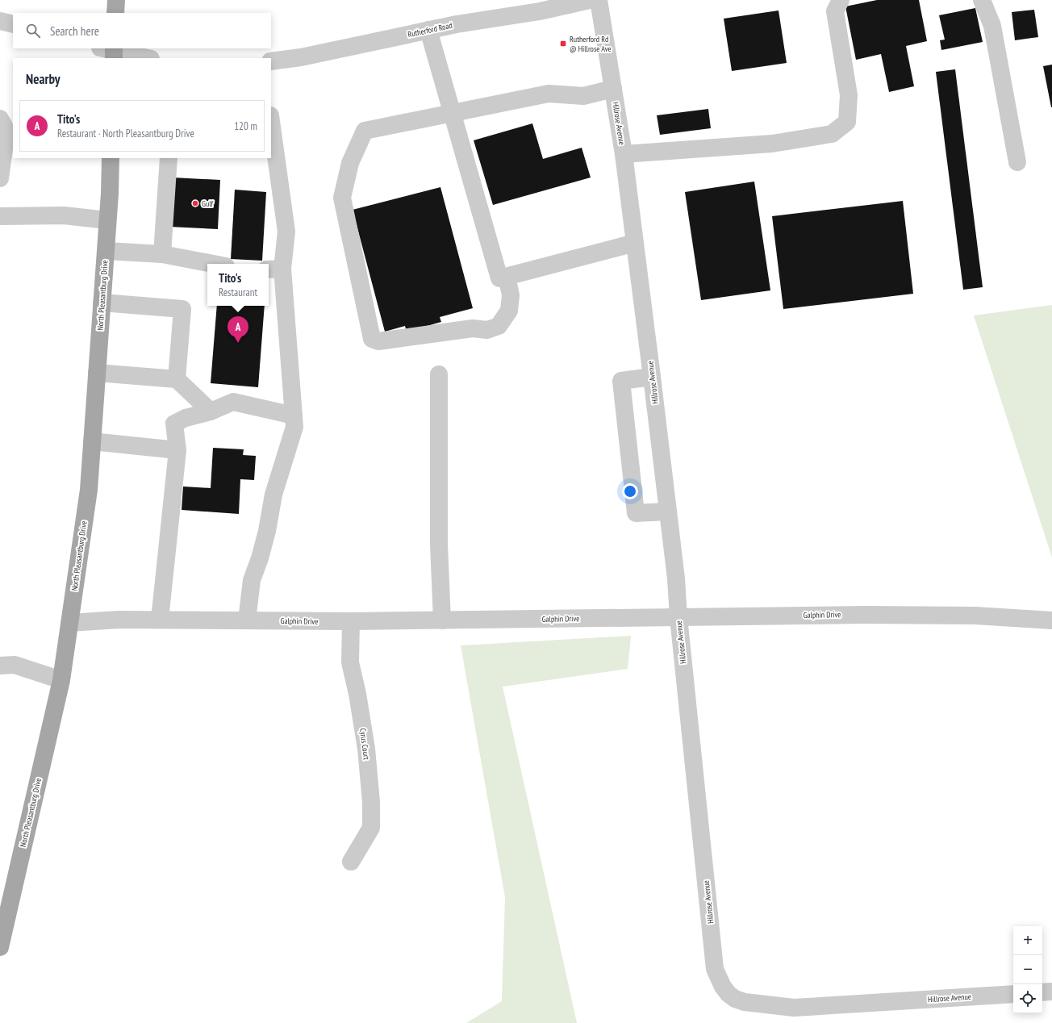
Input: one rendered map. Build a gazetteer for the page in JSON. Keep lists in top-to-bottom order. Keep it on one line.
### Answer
{"streets":{"main road":["North Pleasantburg Drive"],"street":["Rutherford Road","Hillrose Avenue","Galphin Drive","Cyrus Court"]},"crossings":[["Hillrose Avenue","Galphin Drive"],["North Pleasantburg Drive","Galphin Drive"],["Galphin Drive","Cyrus Court"]],"places":{"transit":["Rutherford Rd @ Hillrose Ave"],"other":["Gulf"]},"page":{"search":"Search here","heading":"Nearby","list":[{"mark":"A","name":"Tito's","note":"Restaurant · North Pleasantburg Drive","value":"120 m"}],"popup":["Tito's","Restaurant"],"pins":"A","map_buttons":["+","−"]}}
